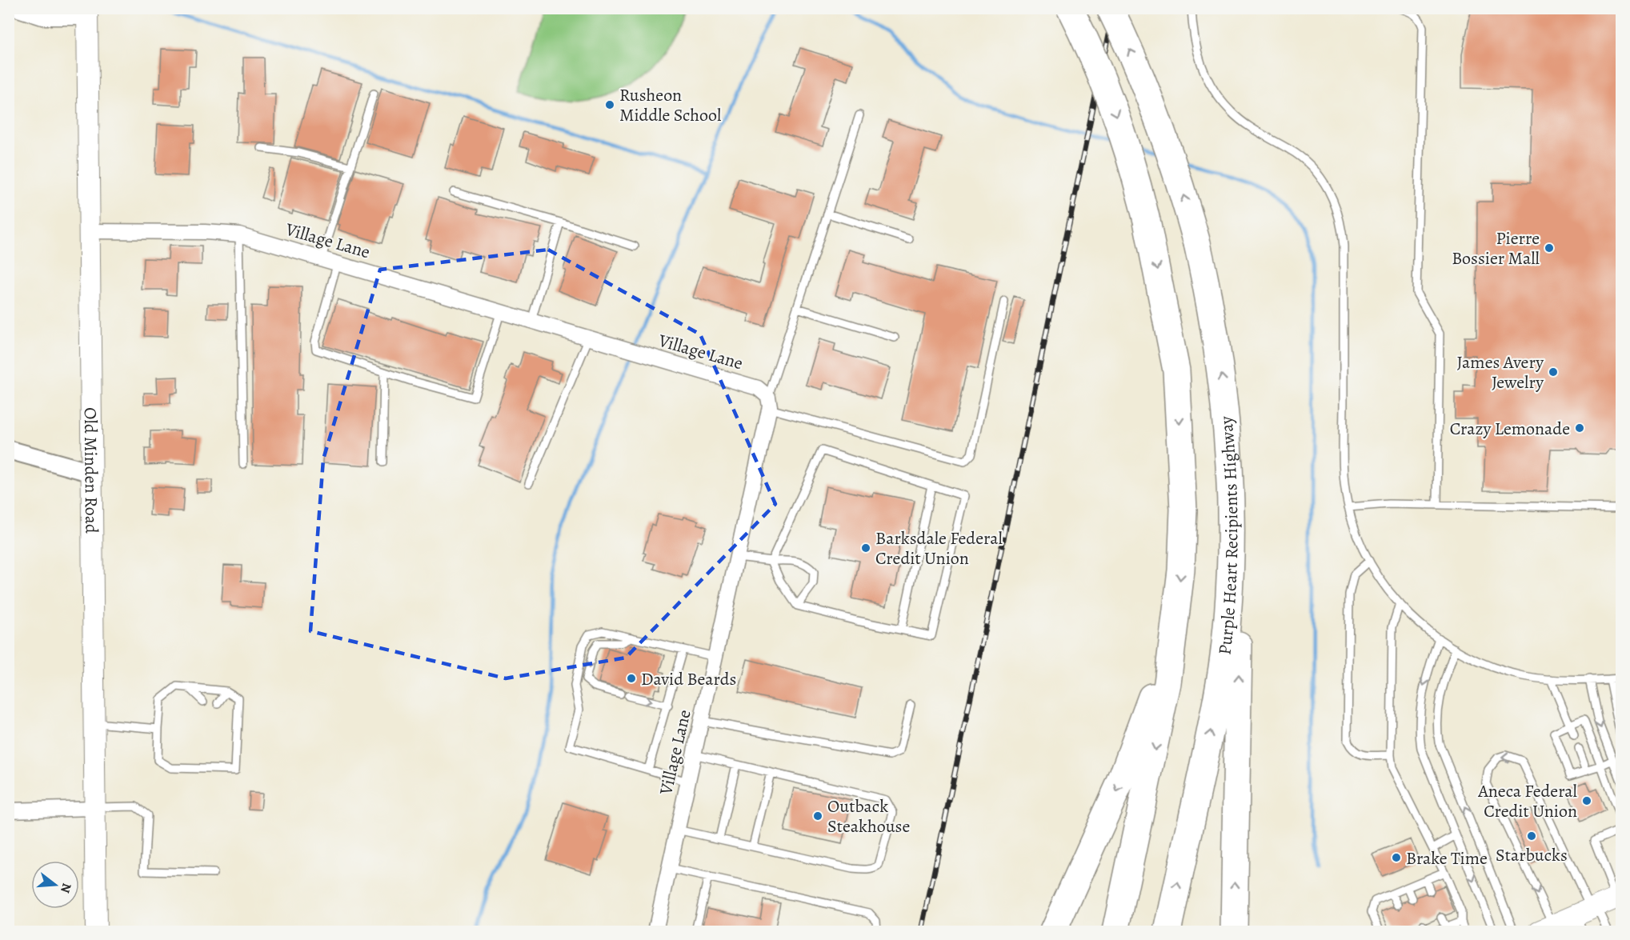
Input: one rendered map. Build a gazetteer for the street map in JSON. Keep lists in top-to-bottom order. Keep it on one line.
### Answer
{"streets":{"highway":["Purple Heart Recipients Highway"],"main road":["Old Minden Road"],"street":["Village Lane"]},"crossings":[["Village Lane","Old Minden Road"]],"places":["Rusheon Middle School","Pierre Bossier Mall","James Avery Jewelry","Crazy Lemonade","Barksdale Federal Credit Union","David Beards","Aneca Federal Credit Union","Outback Steakhouse","Starbucks","Brake Time"],"north":"right"}
